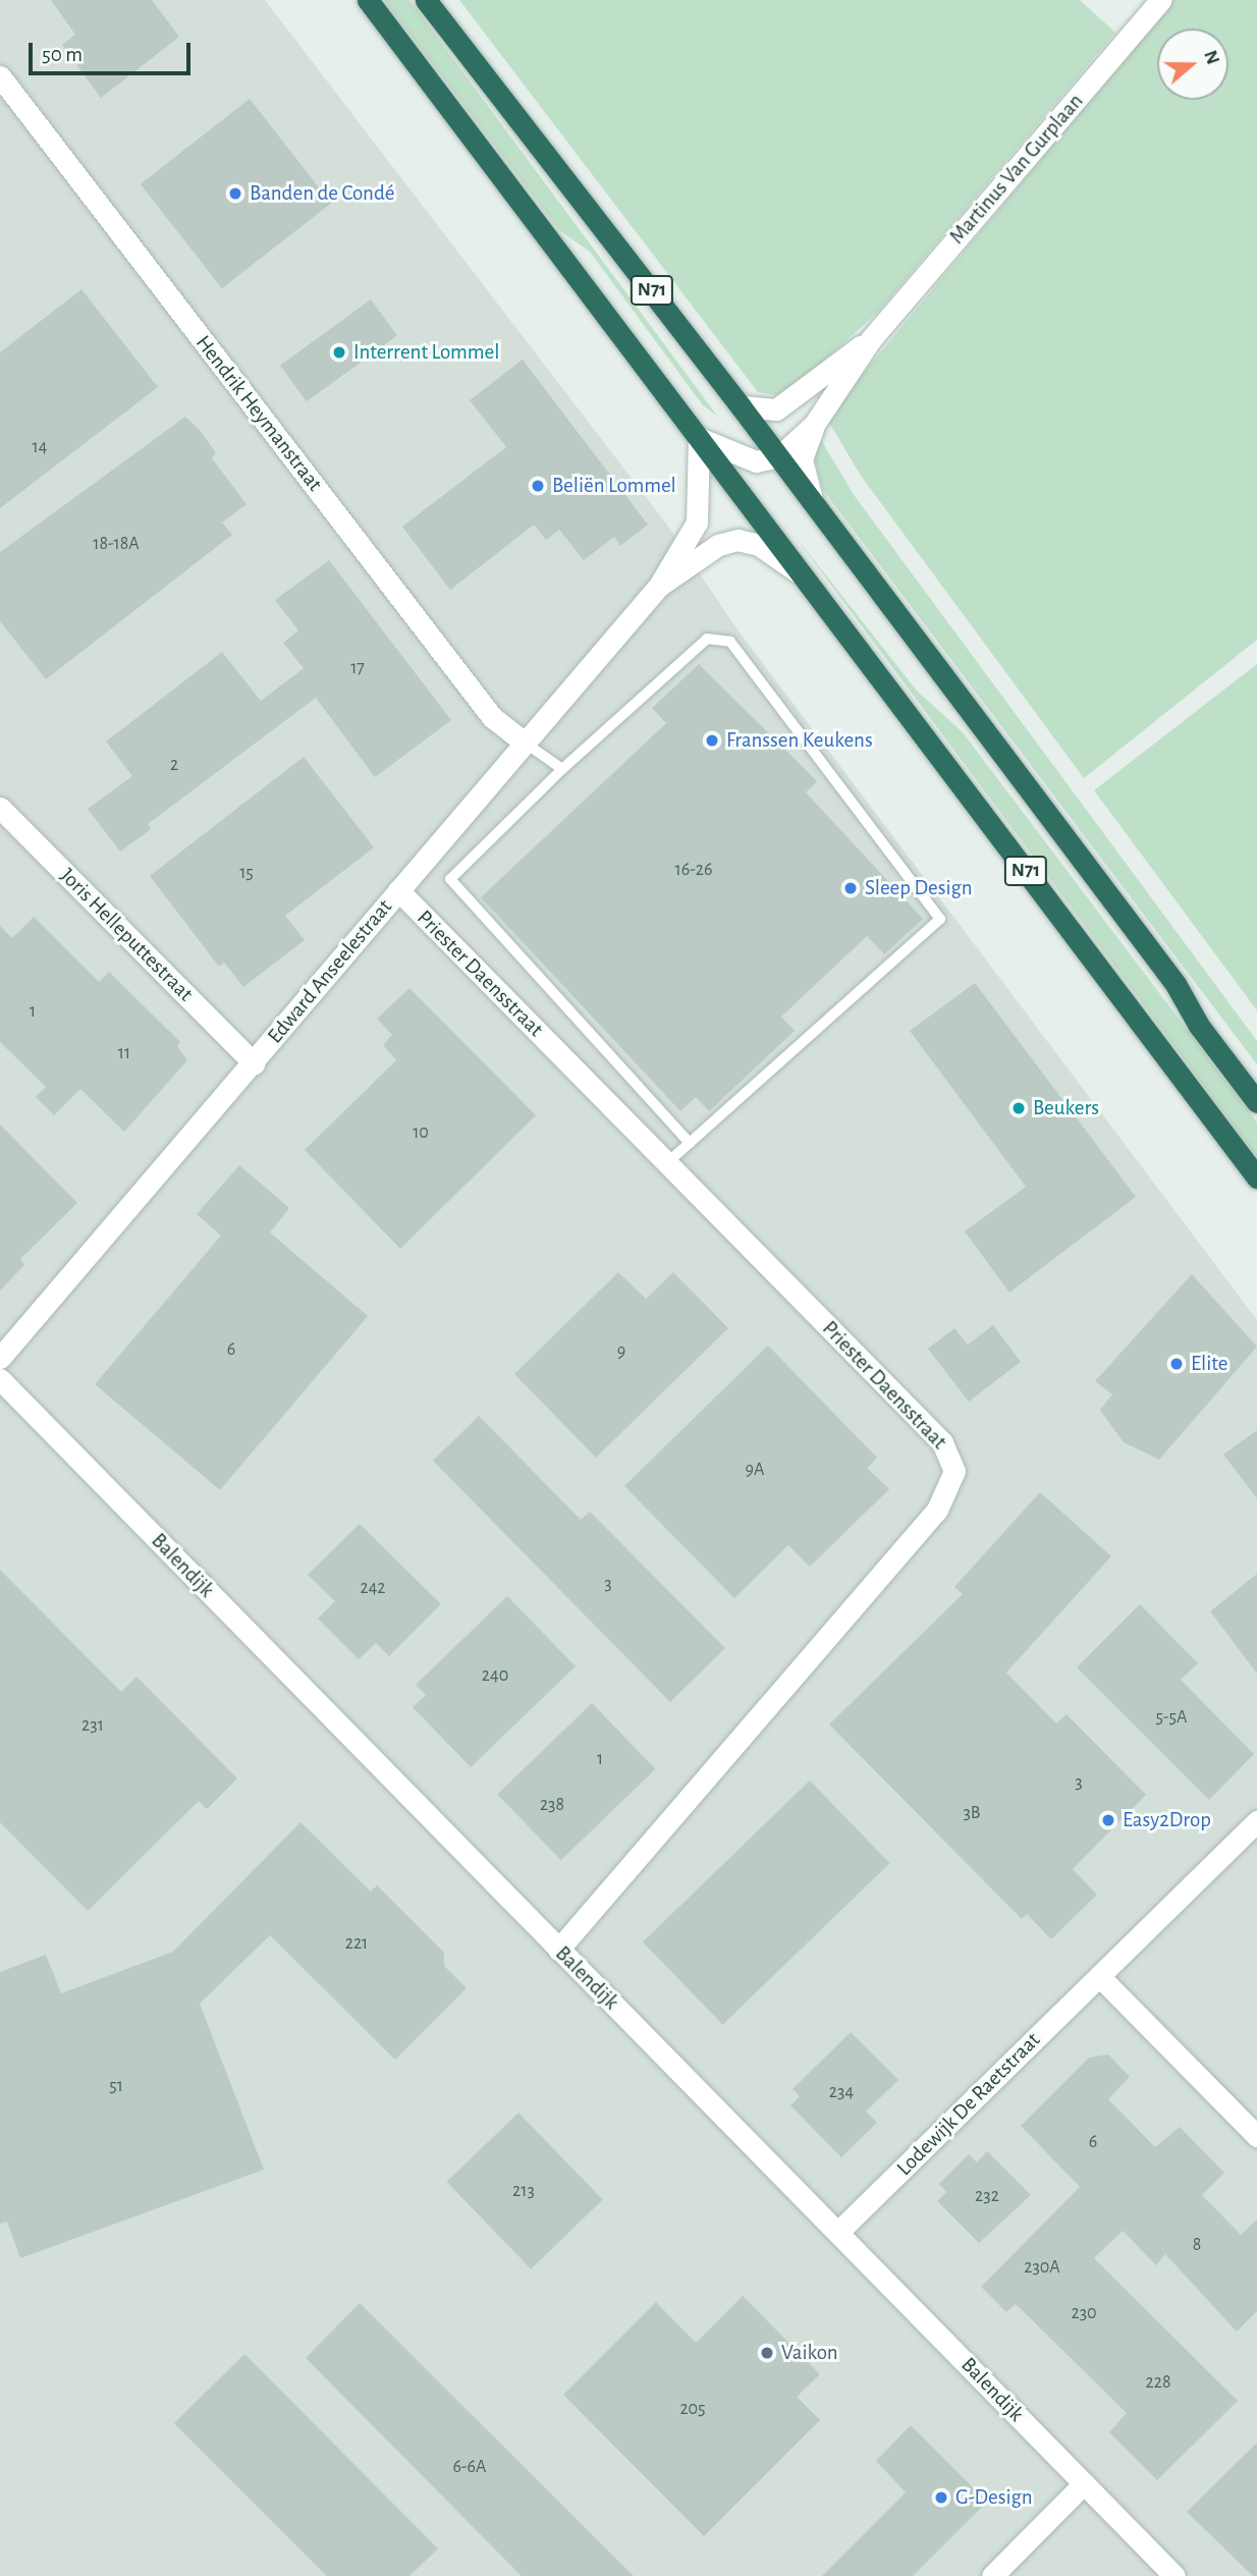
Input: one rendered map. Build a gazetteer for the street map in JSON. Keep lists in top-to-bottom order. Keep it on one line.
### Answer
{"streets":{"highway":["N71"],"street":["Martinus Van Gurplaan","Hendrik Heymanstraat","Joris Helleputtestraat","Edward Anseelestraat","Priester Daensstraat","Balendijk","Lodewijk De Raetstraat"]},"crossings":[["Martinus Van Gurplaan","N71"],["N71","Edward Anseelestraat"],["Hendrik Heymanstraat","Edward Anseelestraat"],["Joris Helleputtestraat","Edward Anseelestraat"],["Edward Anseelestraat","Priester Daensstraat"],["Priester Daensstraat","Balendijk"],["Balendijk","Lodewijk De Raetstraat"]],"places":["Banden de Condé","Interrent Lommel","Beliën Lommel","Franssen Keukens","Sleep Design","Beukers","Elite","Easy2Drop","Vaikon","G-Design"],"house_numbers":["14","18-18A","17","2","16-26","15","1","11","10","6","9","9A","3","242","240","5-5A","231","1","3","238","3B","221","51","234","6","213","232","8","230A","230","228","205","6-6A"],"scale_bar":"50 m","north":"right"}
